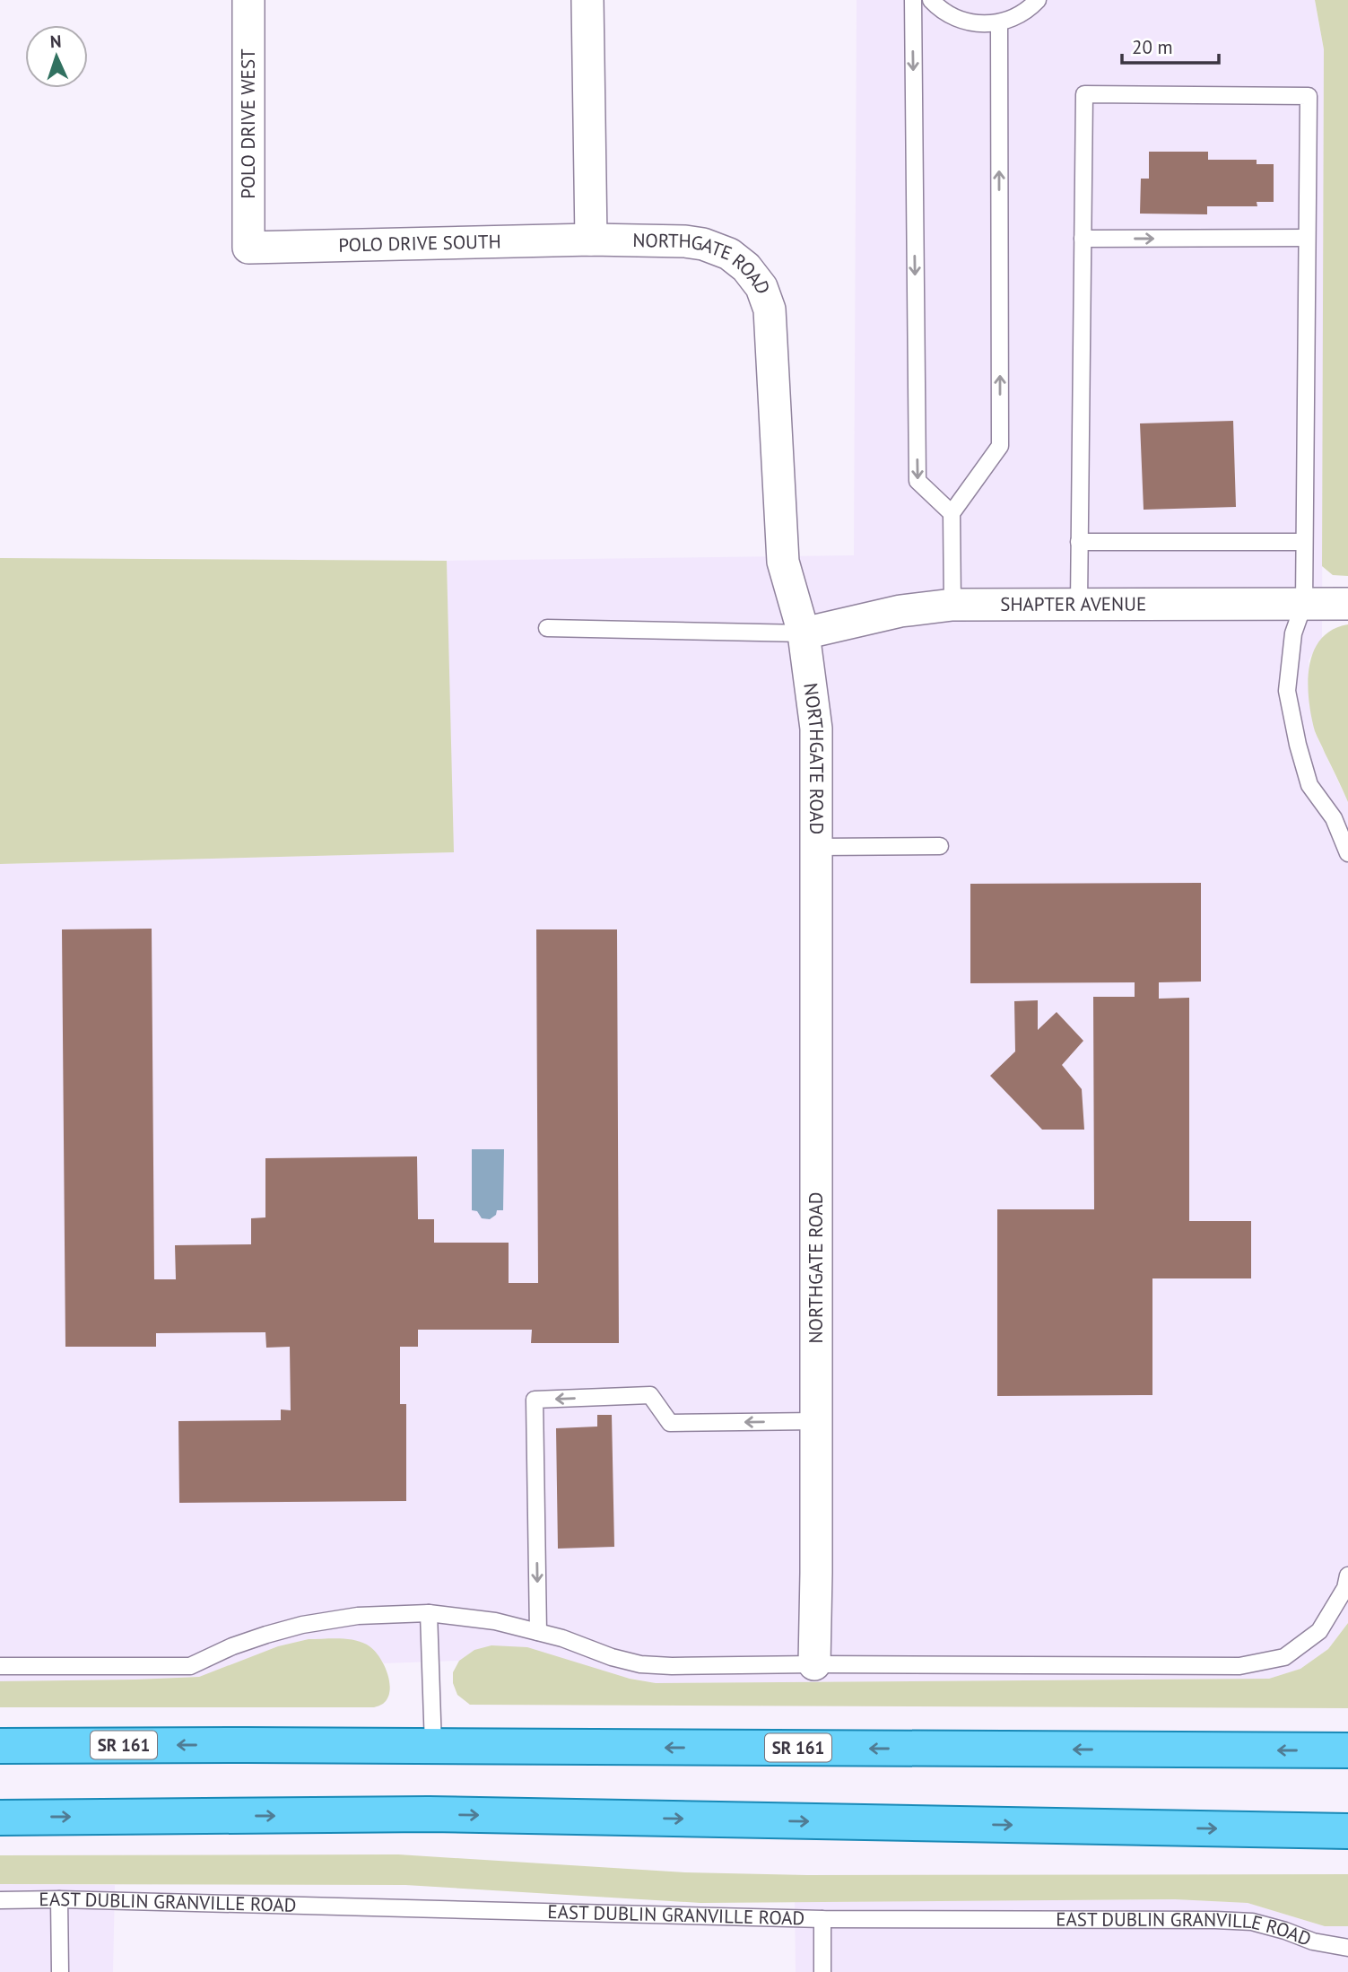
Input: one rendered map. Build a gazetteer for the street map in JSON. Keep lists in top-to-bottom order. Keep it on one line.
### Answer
{"streets":{"main road":["SR 161"],"street":["POLO DRIVE WEST","POLO DRIVE SOUTH","NORTHGATE ROAD","SHAPTER AVENUE"],"lane":["EAST DUBLIN GRANVILLE ROAD"]},"crossings":[["POLO DRIVE WEST","POLO DRIVE SOUTH"],["POLO DRIVE SOUTH","NORTHGATE ROAD"],["NORTHGATE ROAD","SHAPTER AVENUE"]],"scale_bar":"20 m","north":"top"}
